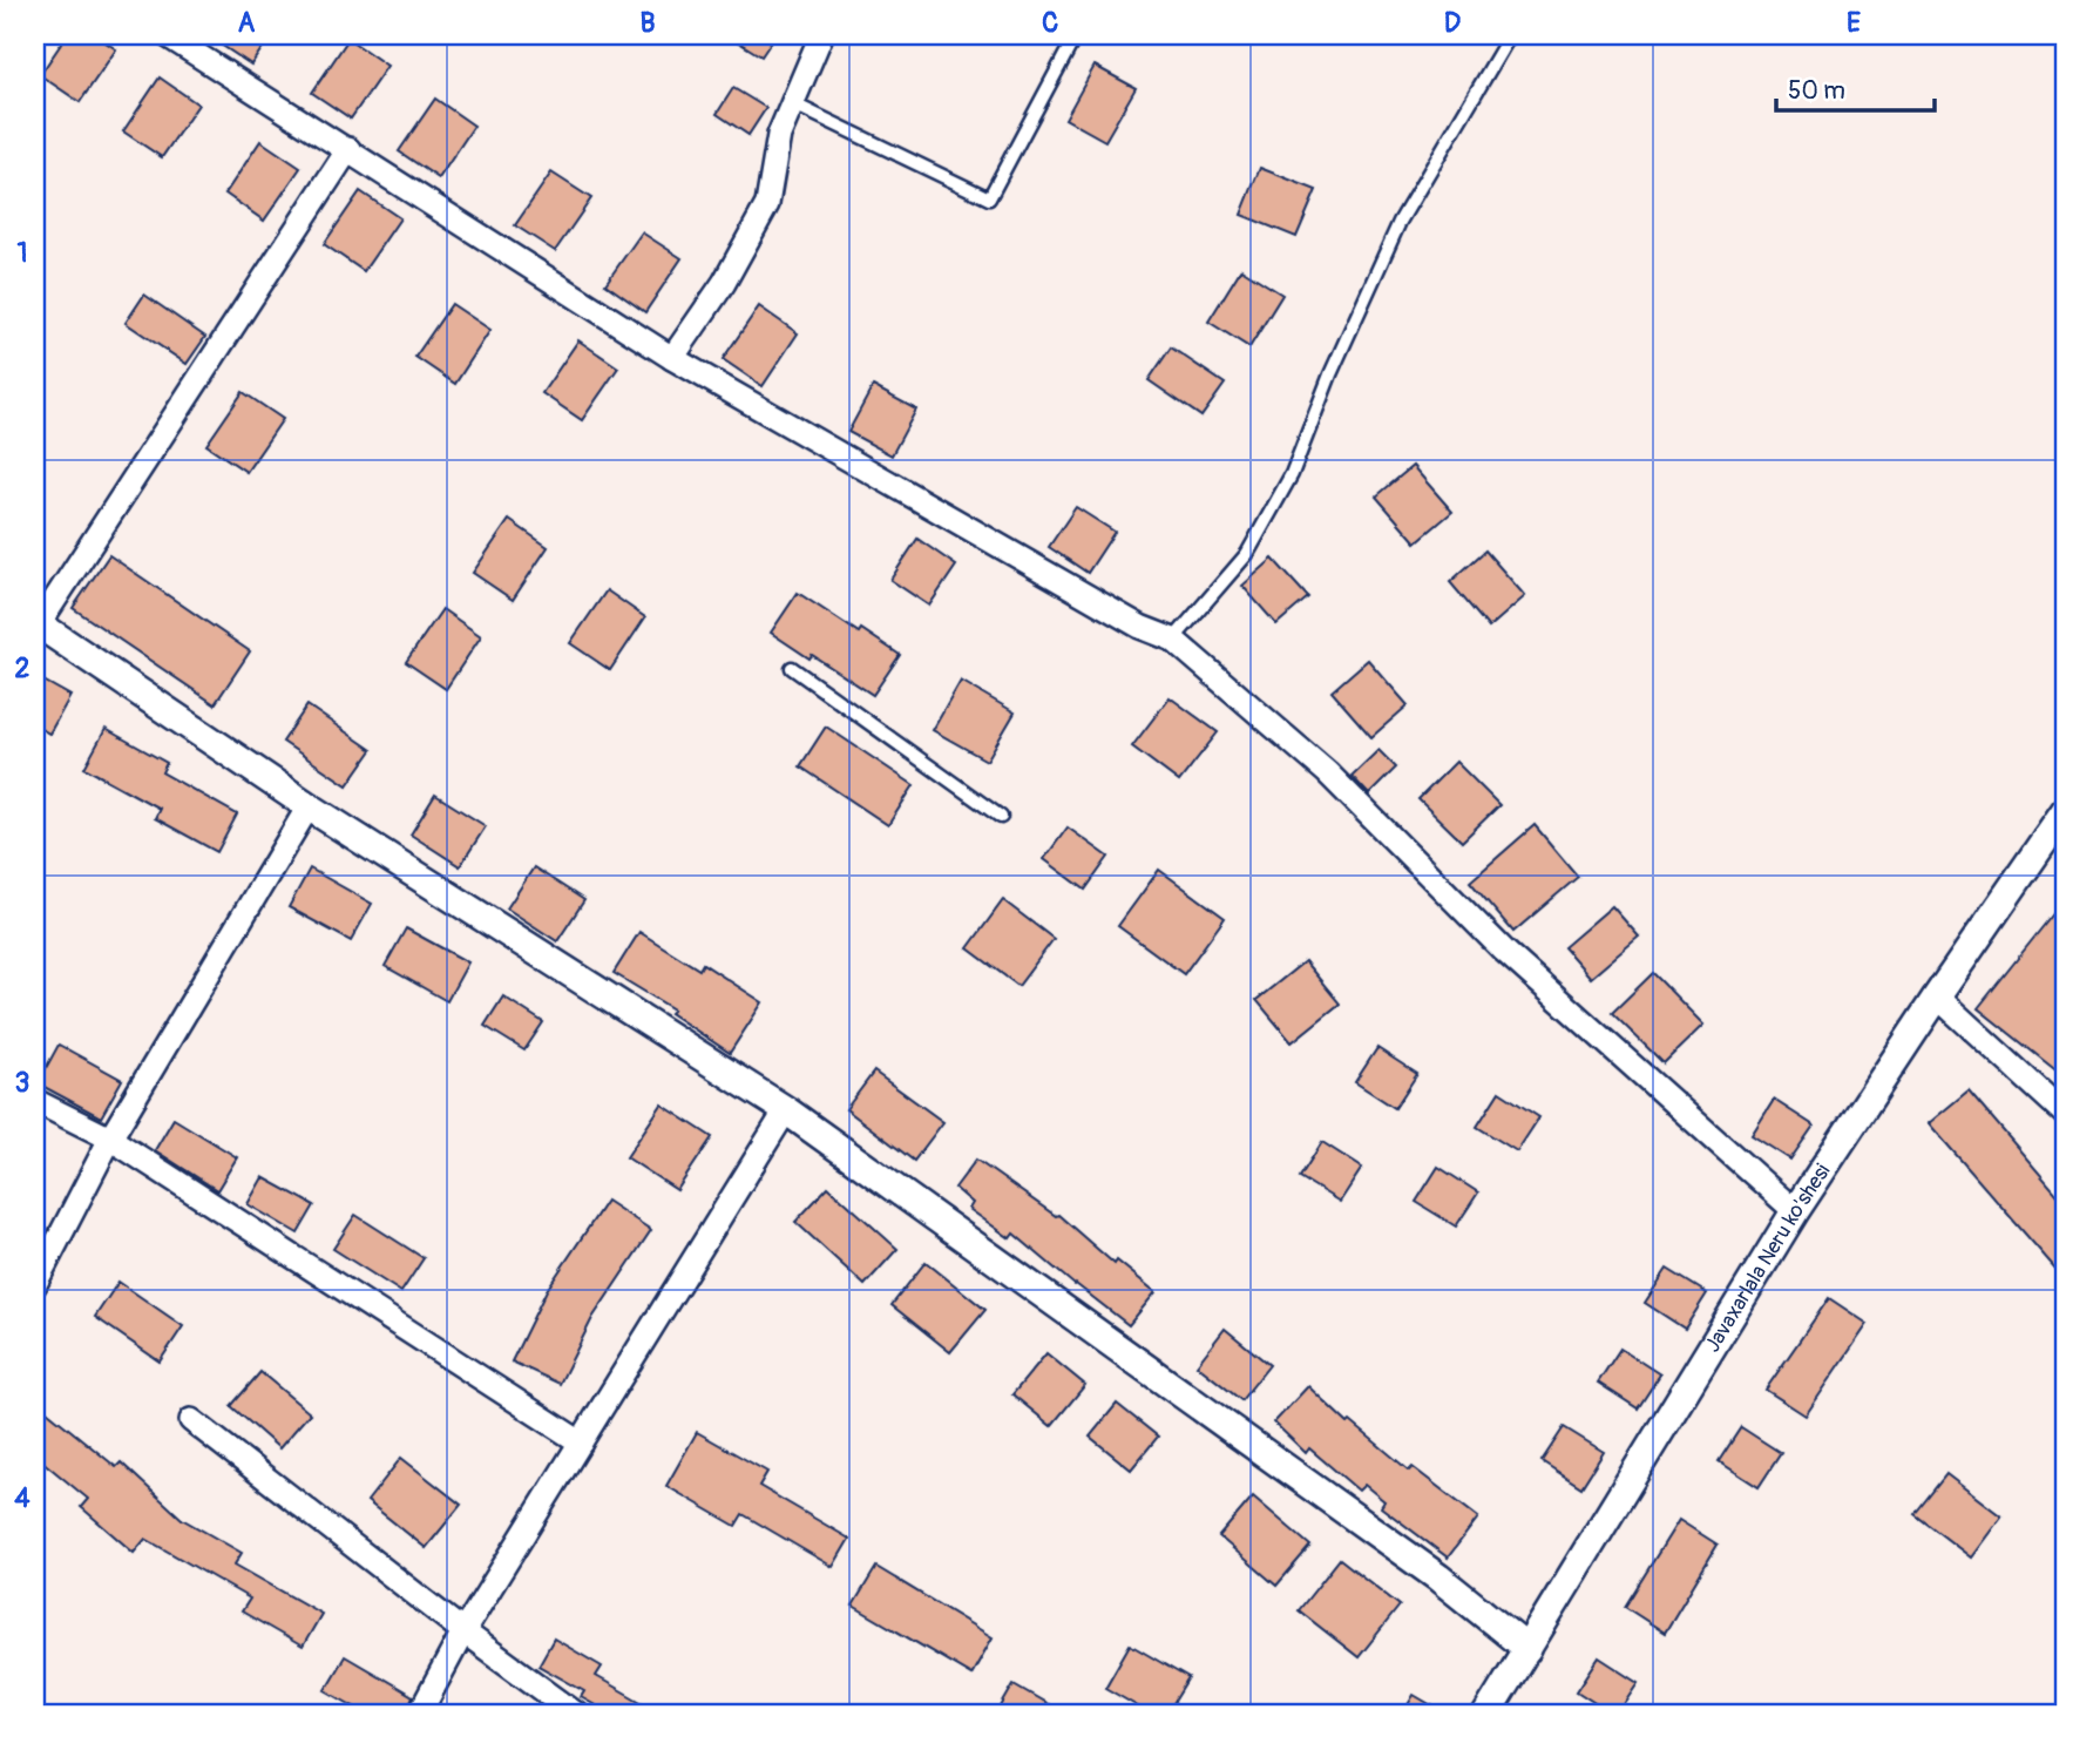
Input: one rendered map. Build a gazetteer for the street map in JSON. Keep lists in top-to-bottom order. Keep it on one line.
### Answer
{"streets":{"street":["Javaxarlala Neru ko'shesi"]},"scale_bar":"50 m","grid":{"columns":["A","B","C","D","E"],"rows":["1","2","3","4"]}}
